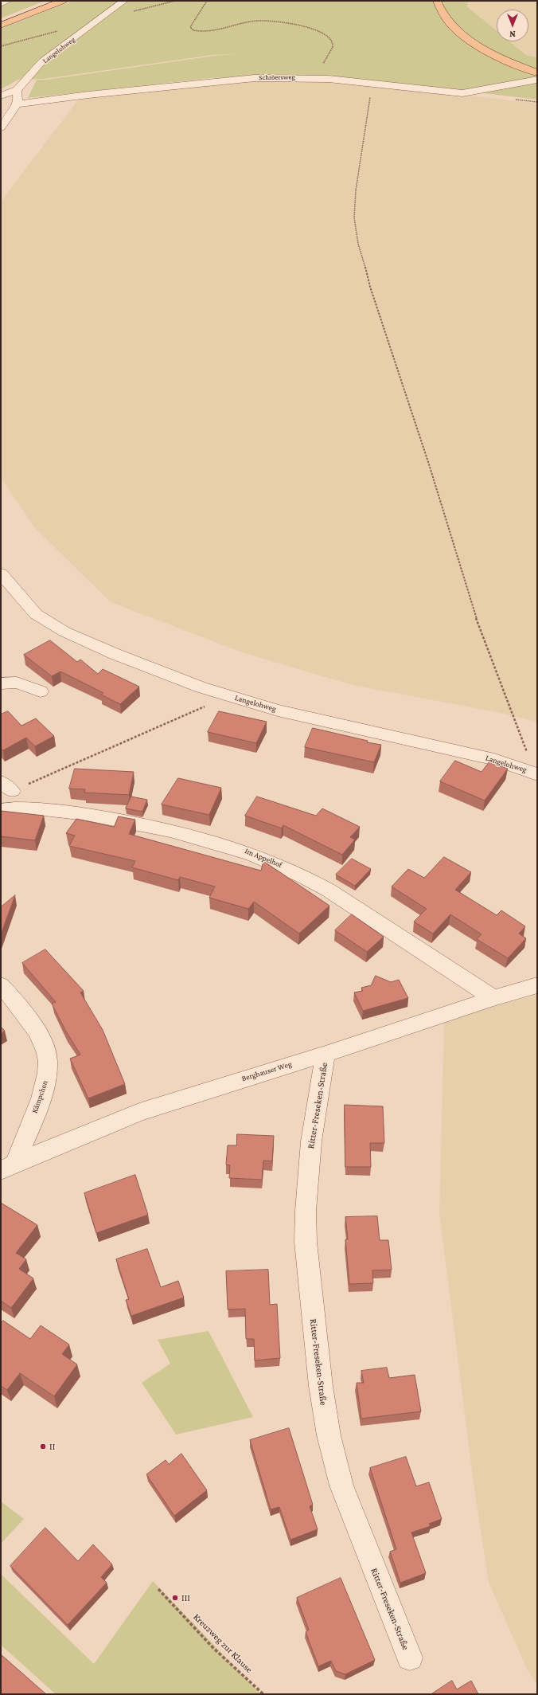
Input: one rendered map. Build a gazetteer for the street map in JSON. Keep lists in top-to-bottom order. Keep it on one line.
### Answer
{"streets":{"street":["Langelohweg","Schröersweg","Im Appelhof","Berghauser Weg","Kämpchen","Ritter-Freseken-Straße"],"path":["Kreuzweg zur Klause"]},"crossings":[["Im Appelhof","Berghauser Weg"],["Berghauser Weg","Kämpchen"],["Berghauser Weg","Ritter-Freseken-Straße"]],"places":["II","III"],"north":"bottom"}
